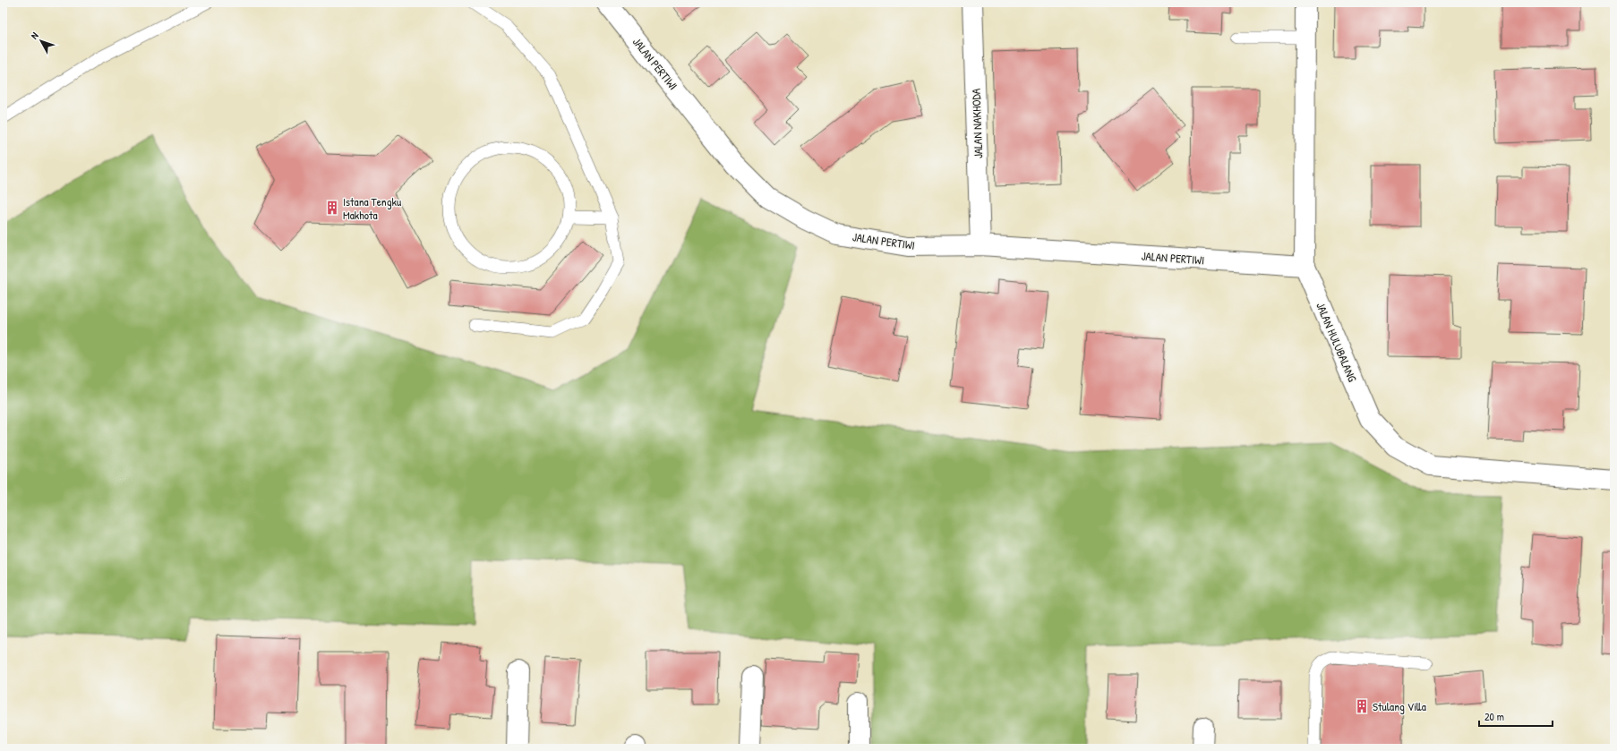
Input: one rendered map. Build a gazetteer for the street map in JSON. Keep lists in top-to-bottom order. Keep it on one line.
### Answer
{"streets":{"street":["JALAN PERTIWI","JALAN NAKHODA","JALAN HULUBALANG"]},"crossings":[["JALAN PERTIWI","JALAN NAKHODA"],["JALAN PERTIWI","JALAN HULUBALANG"]],"places":{"building":["Istana Tengku Makhota","Stulang Villa"]},"scale_bar":"20 m","north":"top left"}
